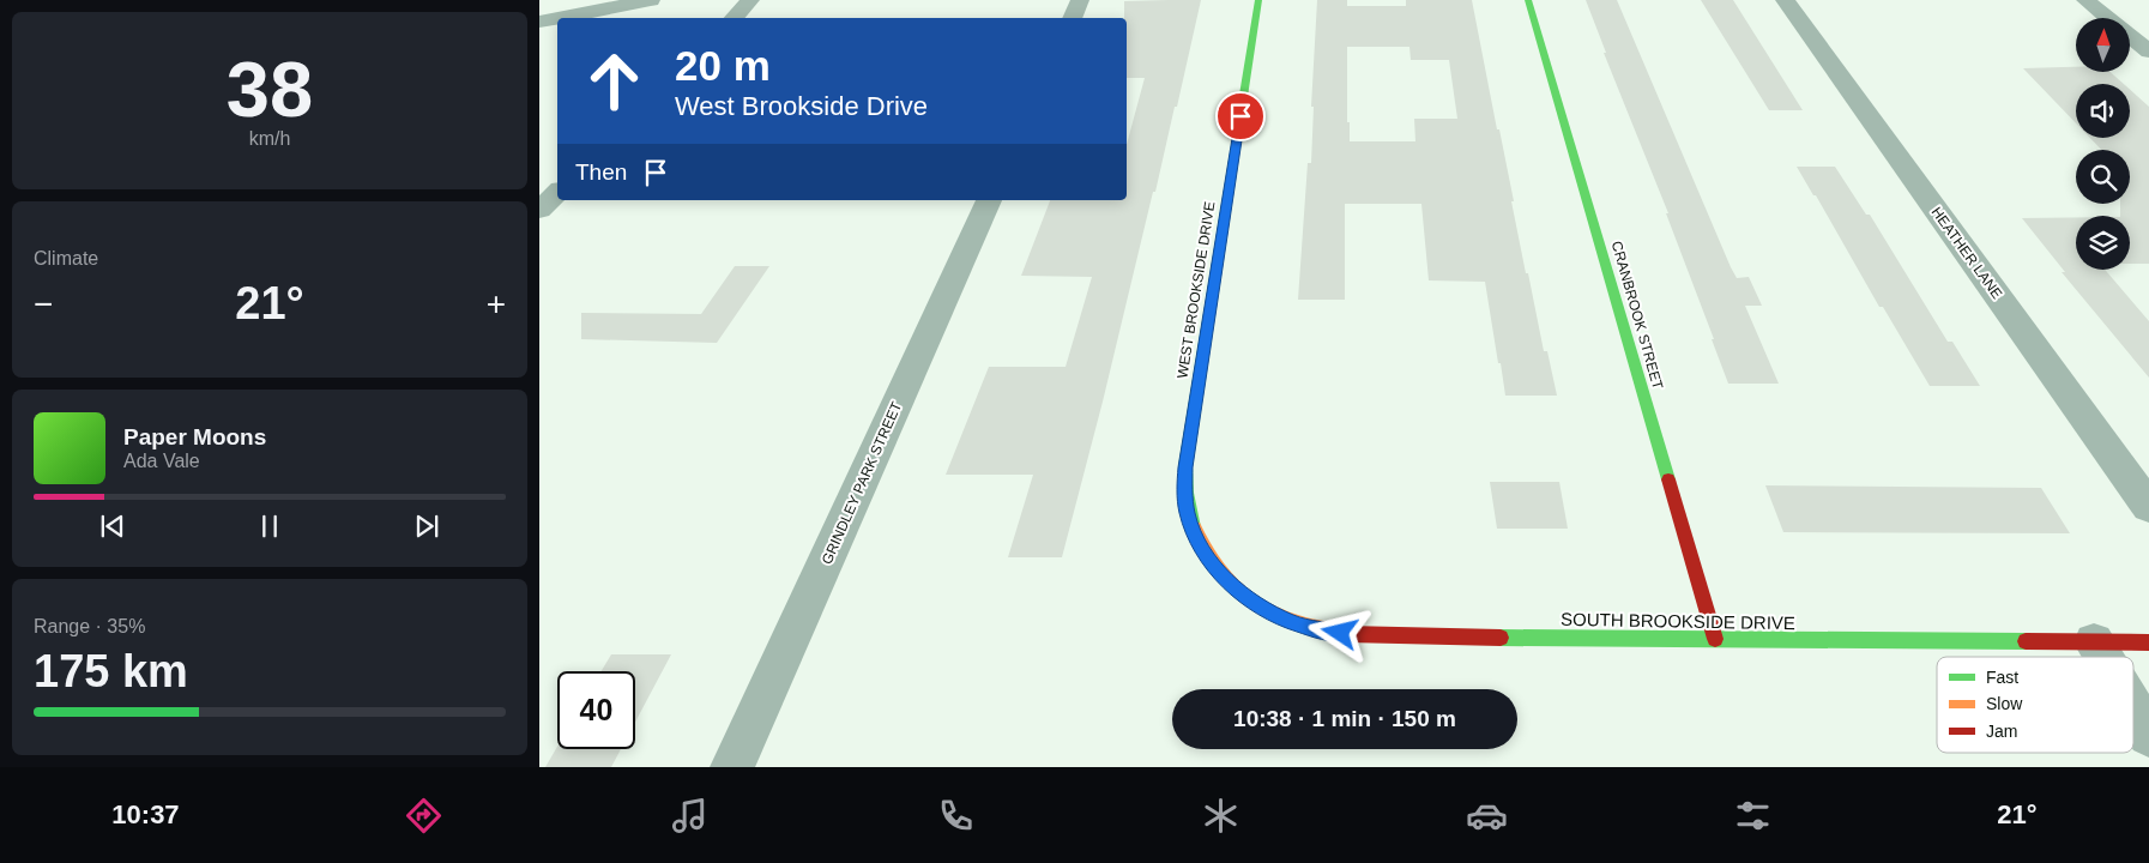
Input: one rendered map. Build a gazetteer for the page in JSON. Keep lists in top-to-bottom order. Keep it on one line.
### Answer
{"streets":{"street":["HEATHER LANE","WEST BROOKSIDE DRIVE","CRANBROOK STREET","GRINDLEY PARK STREET","SOUTH BROOKSIDE DRIVE"]},"crossings":[["WEST BROOKSIDE DRIVE","SOUTH BROOKSIDE DRIVE"],["CRANBROOK STREET","SOUTH BROOKSIDE DRIVE"]],"legend":["Fast","Slow","Jam"],"north":"top","page":{"tile":[["38","km/h"],"Climate",["Range · 35%","175 km"]],"turn":["20 m","West Brookside Drive"],"then":"Then","heat":["−","21°","+"],"song":["Paper Moons","Ada Vale"],"limit":"40","trip":"10:38 · 1 min · 150 m","tabs":["10:37","21°"]}}
